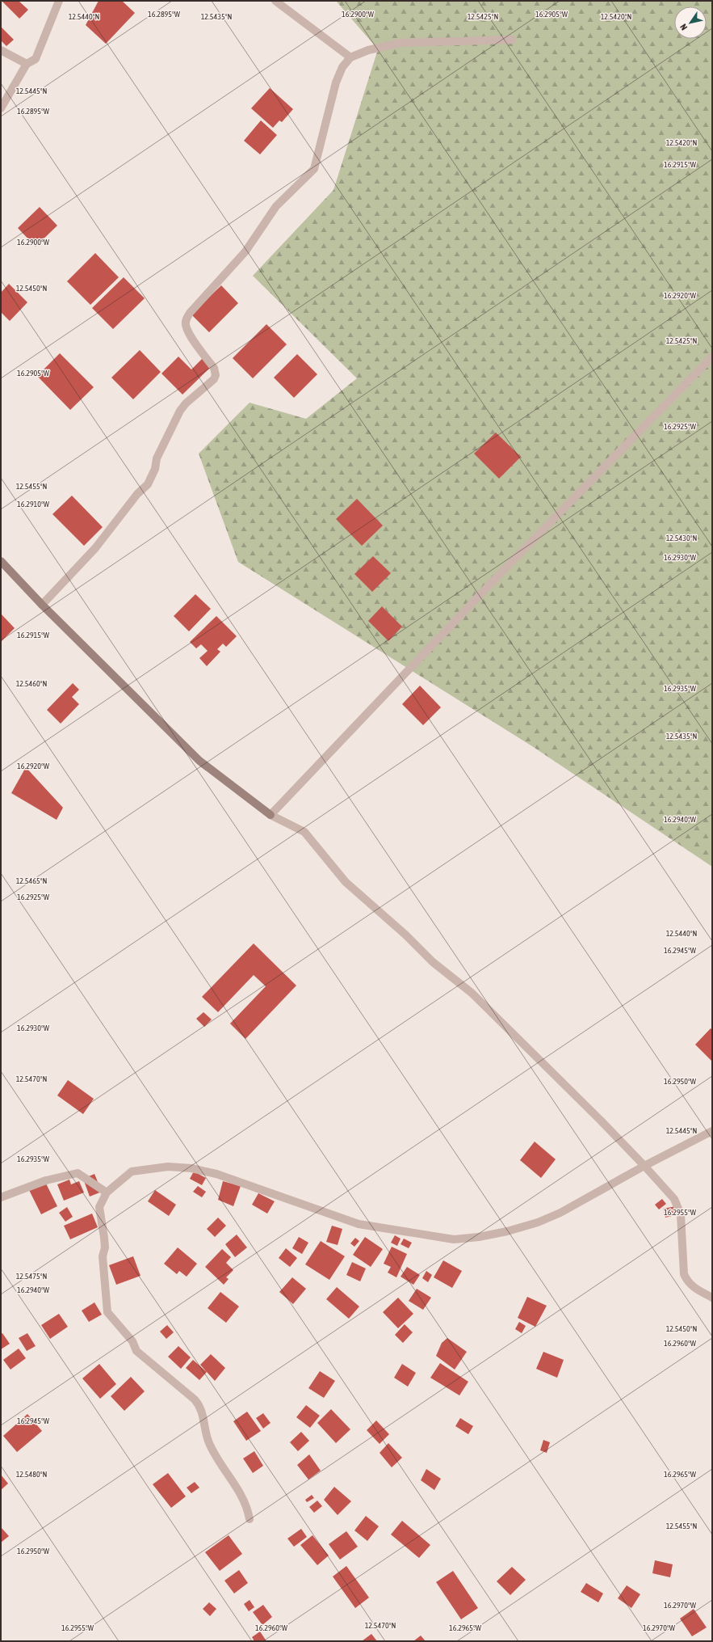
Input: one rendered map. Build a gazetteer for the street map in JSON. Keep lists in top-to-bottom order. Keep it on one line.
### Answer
{"north":"bottom left","coordinates":["16.2895°W","16.2900°W","16.2905°W","12.5440°N","12.5435°N","12.5425°N","12.5420°N","12.5445°N","16.2915°W","12.5450°N","16.2920°W","16.2925°W","12.5455°N","16.2910°W","12.5430°N","16.2930°W","12.5460°N","16.2935°W","16.2940°W","12.5465°N","16.2945°W","12.5470°N","16.2950°W","16.2955°W","12.5475°N","16.2960°W","16.2965°W","12.5480°N","16.2970°W"]}
